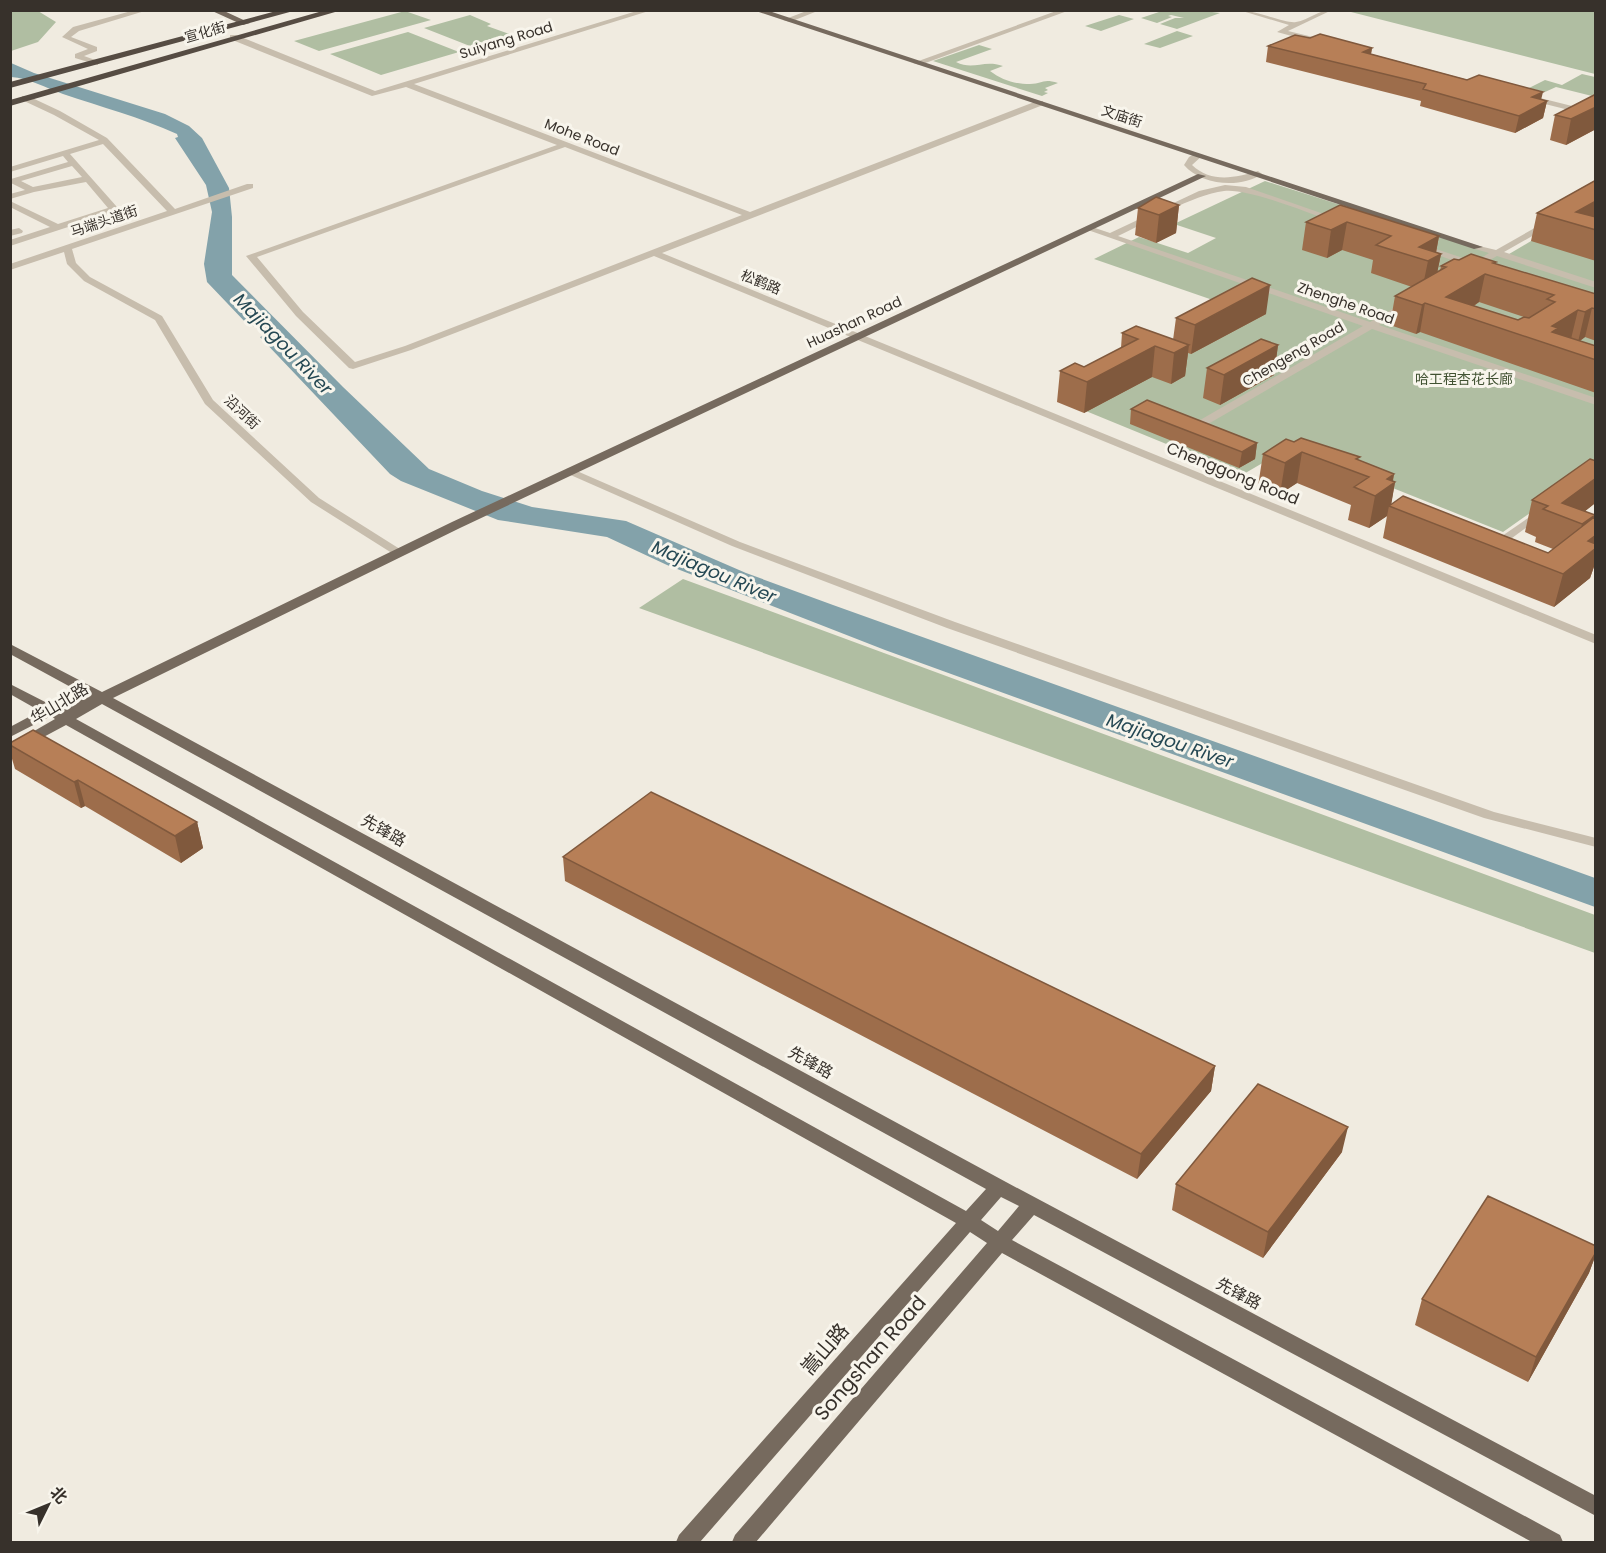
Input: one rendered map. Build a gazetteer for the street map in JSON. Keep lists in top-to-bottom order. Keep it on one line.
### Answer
{"streets":{"highway":["宣化街"],"main road":["文庙街","Huashan Road","华山北路","先锋路","嵩山路","Songshan Road"],"street":["Suiyang Road","Mohe Road","马端头道街","松鹤路","Zhenghe Road","Chengeng Road","沿河街","Chenggong Road"]},"crossings":[["宣化街","Suiyang Road"],["Suiyang Road","Mohe Road"],["马端头道街","沿河街"],["松鹤路","Huashan Road"],["松鹤路","Chenggong Road"],["Zhenghe Road","Huashan Road"],["Zhenghe Road","Chengeng Road"],["Huashan Road","沿河街"],["Huashan Road","Chenggong Road"],["Huashan Road","华山北路"],["Huashan Road","先锋路"],["华山北路","先锋路"],["先锋路","嵩山路"],["先锋路","Songshan Road"]],"water":["Majiagou River"],"parks":["哈工程杏花长廊"],"north":"top right"}
